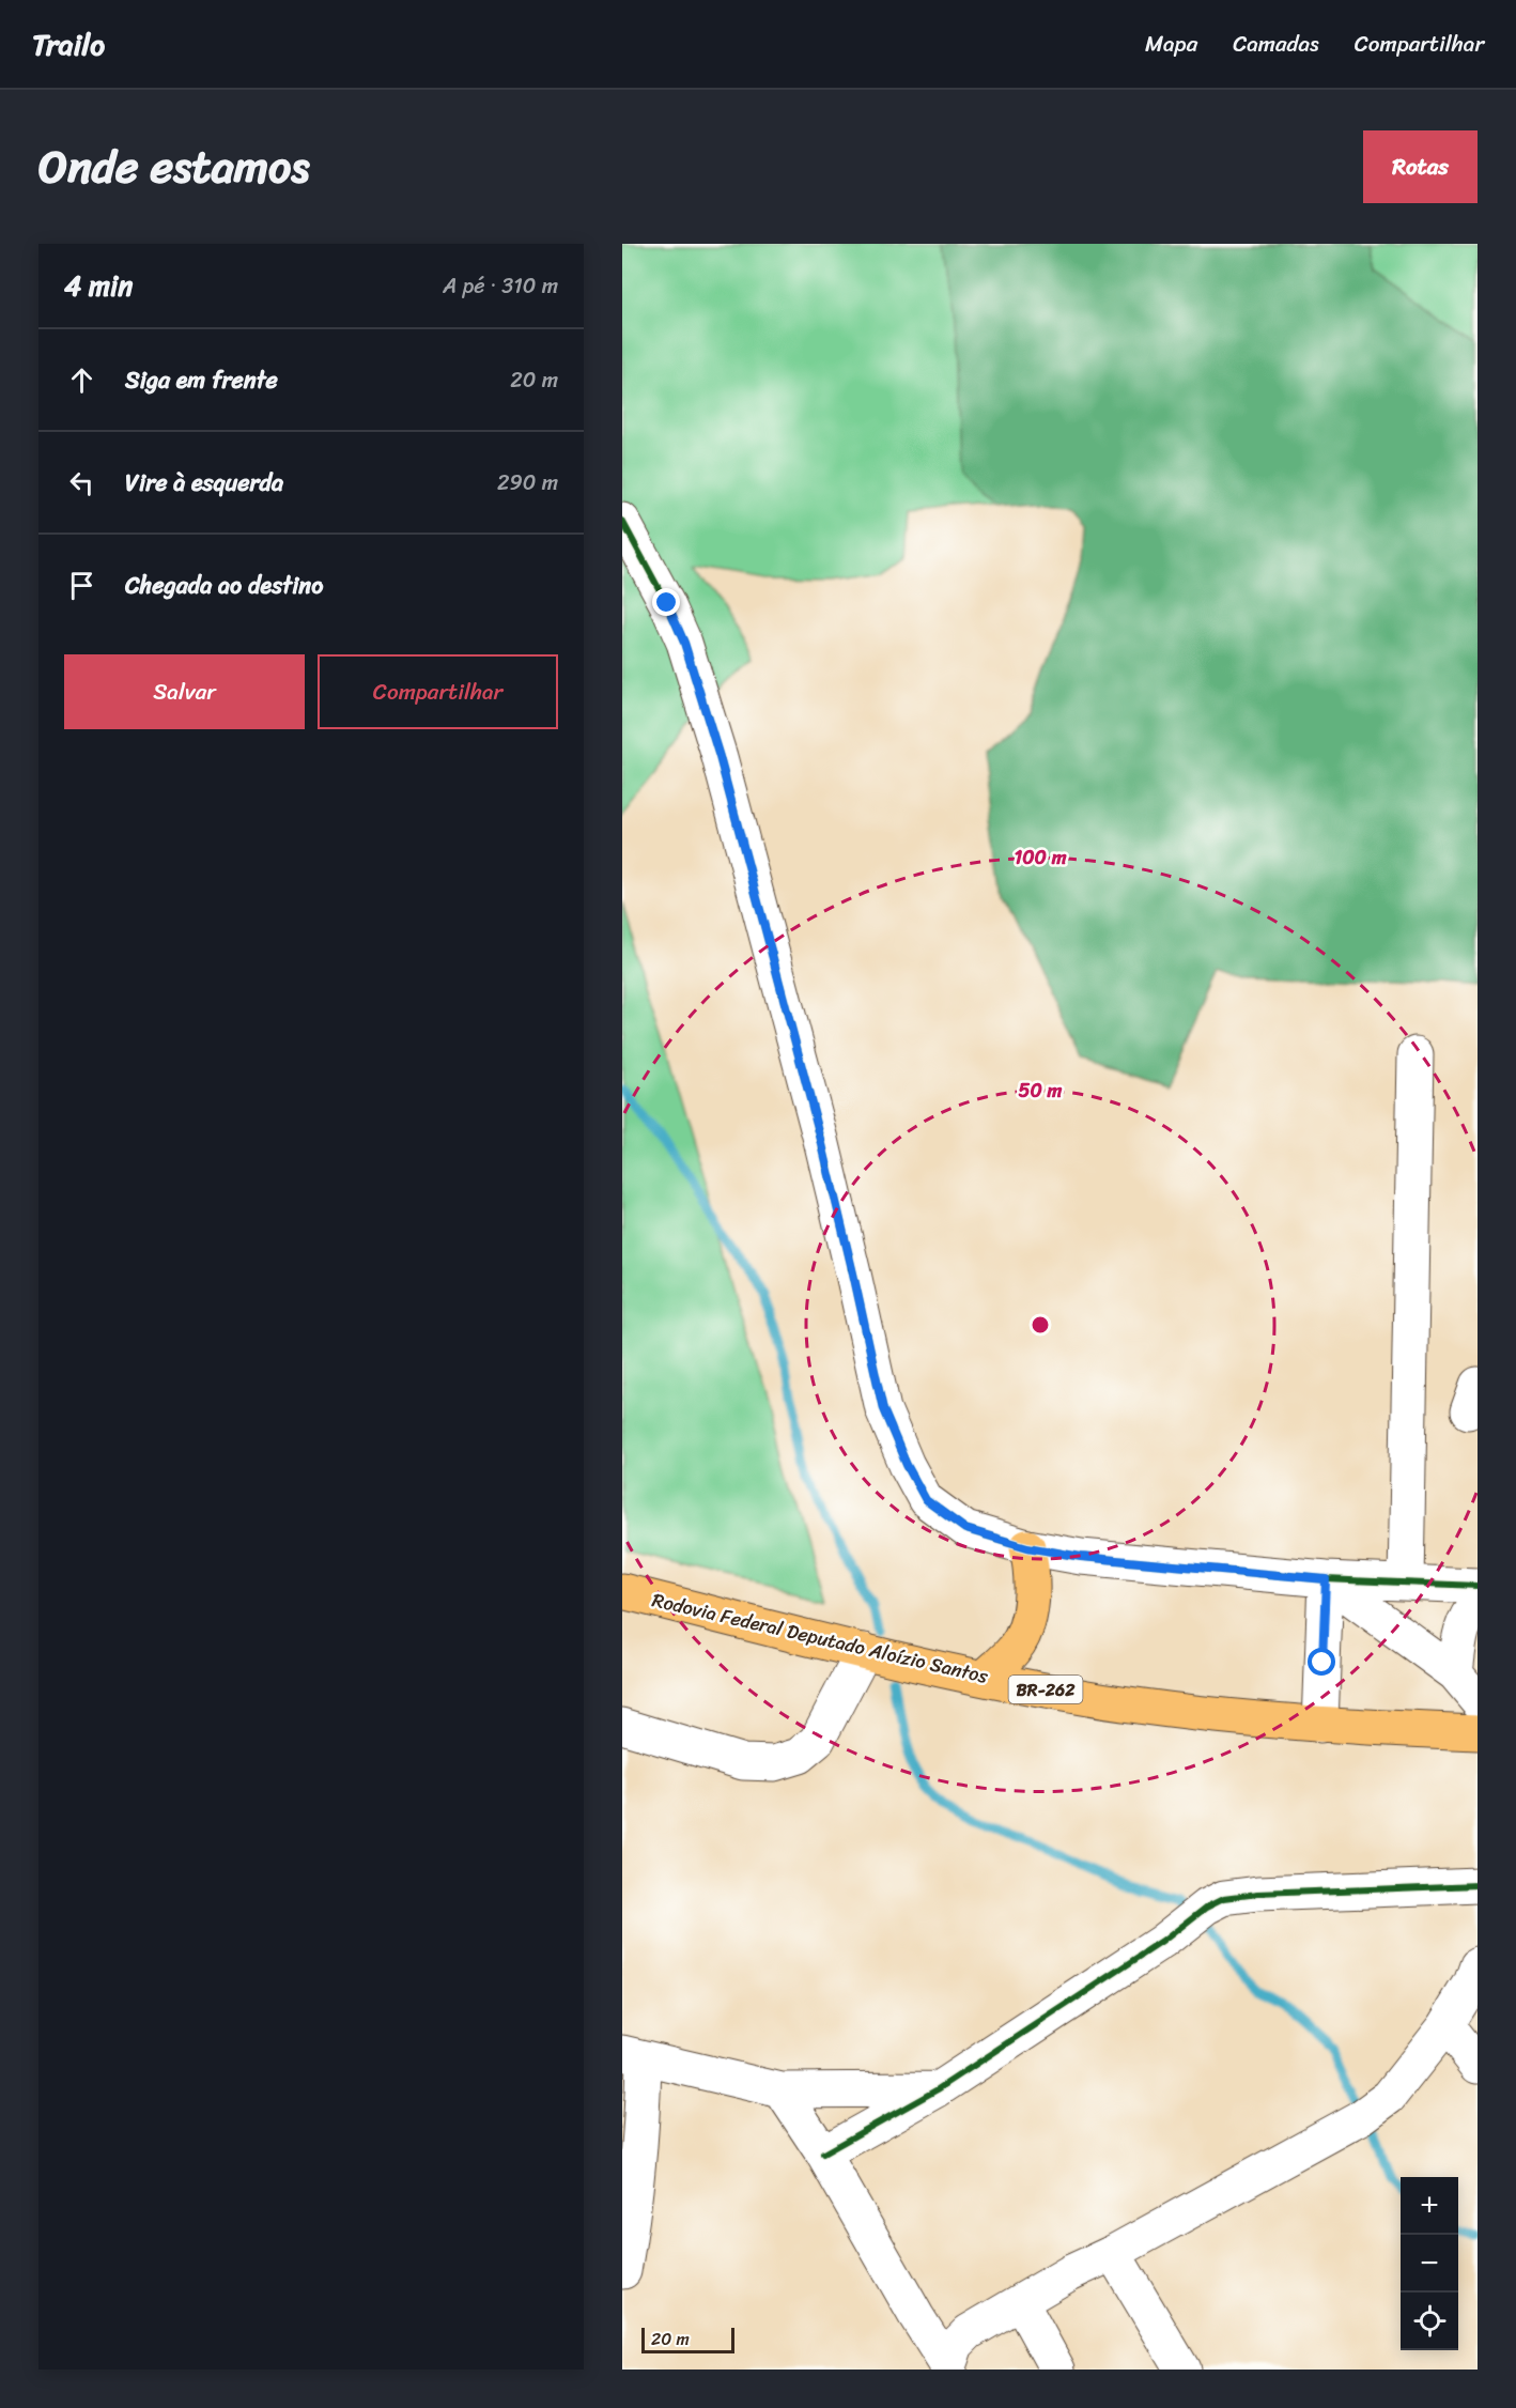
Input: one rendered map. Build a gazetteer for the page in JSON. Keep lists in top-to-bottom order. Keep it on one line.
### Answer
{"streets":{"highway":["Rodovia Federal Deputado Aloízio Santos","BR-262"]},"scale_bar":"20 m","page":{"header":"Trailo","nav":["Mapa","Camadas","Compartilhar"],"title":"Onde estamos","buttons":["Rotas",["Salvar","Compartilhar"]],"heading":["4 min","A pé · 310 m"],"list":[["Siga em frente","20 m"],["Vire à esquerda","290 m"],"Chegada ao destino"],"map_buttons":["+","−"],"scale":"20 m"},"rings":["100 m","50 m"]}
